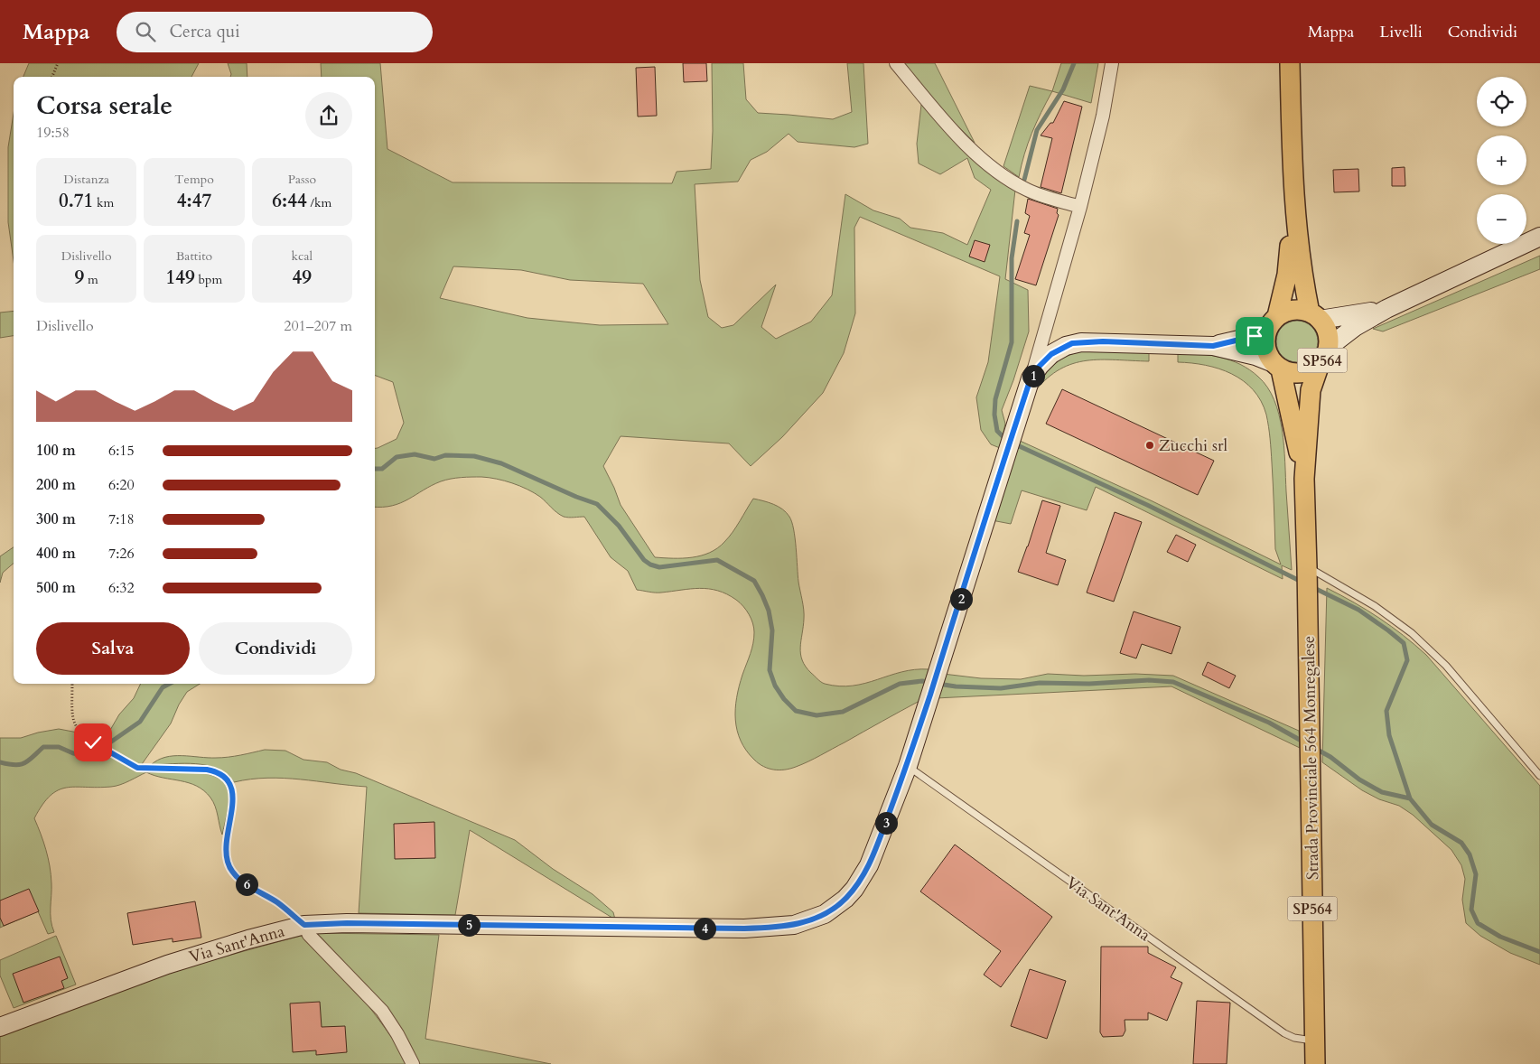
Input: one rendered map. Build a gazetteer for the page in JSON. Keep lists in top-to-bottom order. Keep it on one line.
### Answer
{"streets":{"main road":["SP564","Strada Provinciale 564 Monregalese"],"street":["Via Sant'Anna"]},"crossings":[["SP564","Strada Provinciale 564 Monregalese"],["SP564","Via Sant'Anna"],["Strada Provinciale 564 Monregalese","Via Sant'Anna"]],"places":["Zucchi srl"],"page":{"header":"Mappa","search":"Cerca qui","nav":["Mappa","Livelli","Condividi"],"map_buttons":["+","−"],"heading":["Corsa serale","19:58"],"stats":[["Distanza","0.71 km"],["Tempo","4:47"],["Passo","6:44 /km"],["Dislivello","9 m"],["Battito","149 bpm"],["kcal","49"]],"chart":["Dislivello","201–207 m"],"pins":["1","2","3","6","5","4"],"list":[{"name":"100 m","note":"6:15"},{"name":"200 m","note":"6:20"},{"name":"300 m","note":"7:18"},{"name":"400 m","note":"7:26"},{"name":"500 m","note":"6:32"}],"buttons":["Salva","Condividi"]}}
